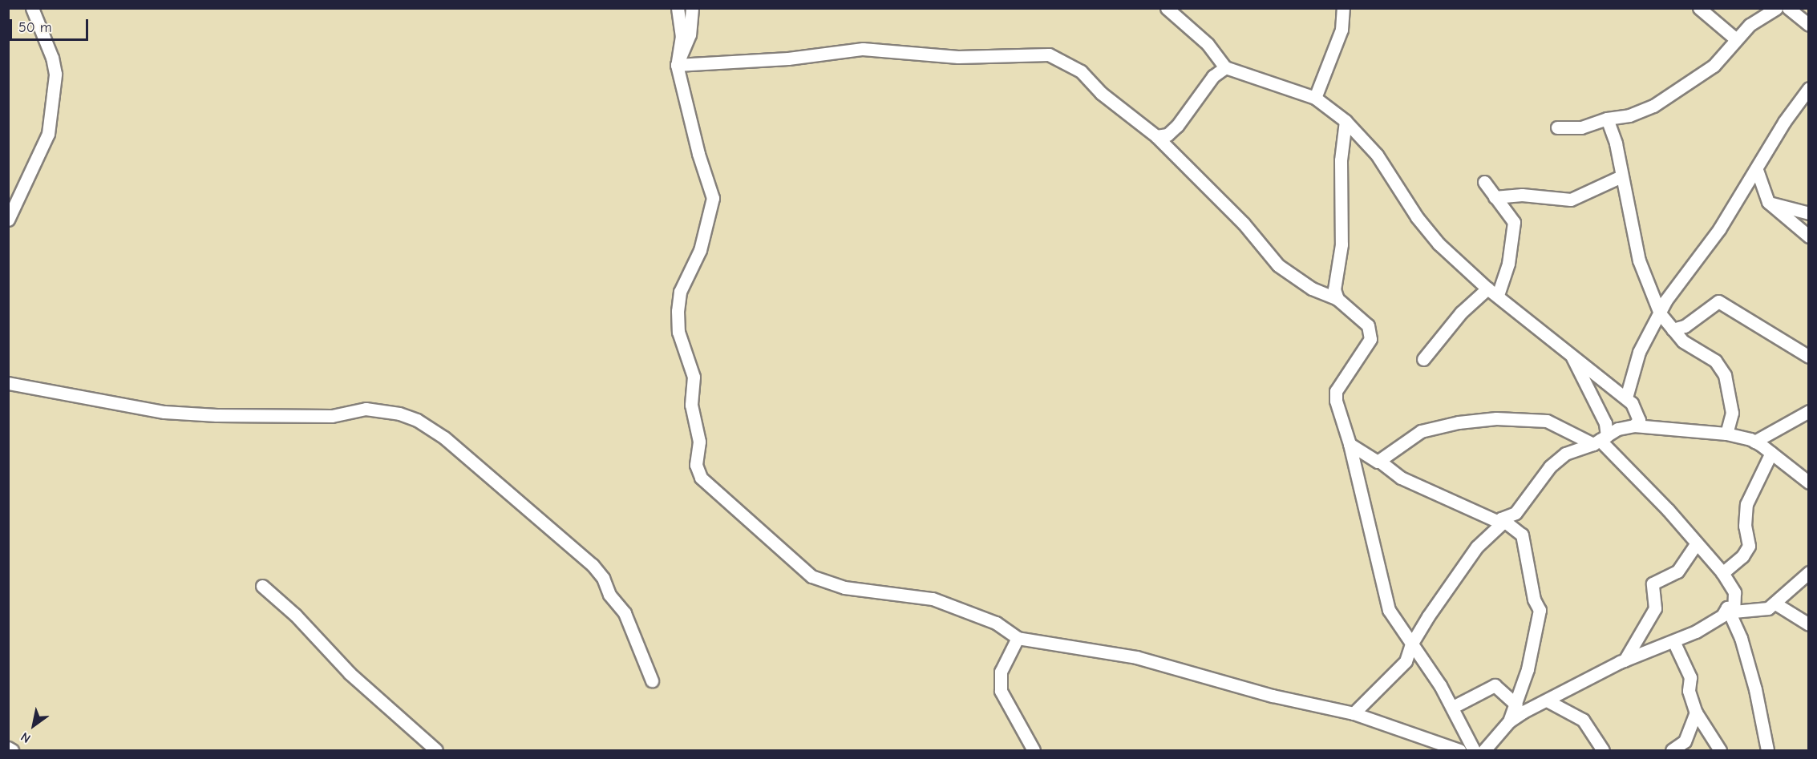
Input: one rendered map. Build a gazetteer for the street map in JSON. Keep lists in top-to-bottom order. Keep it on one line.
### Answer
{"scale_bar":"50 m","north":"bottom left"}
